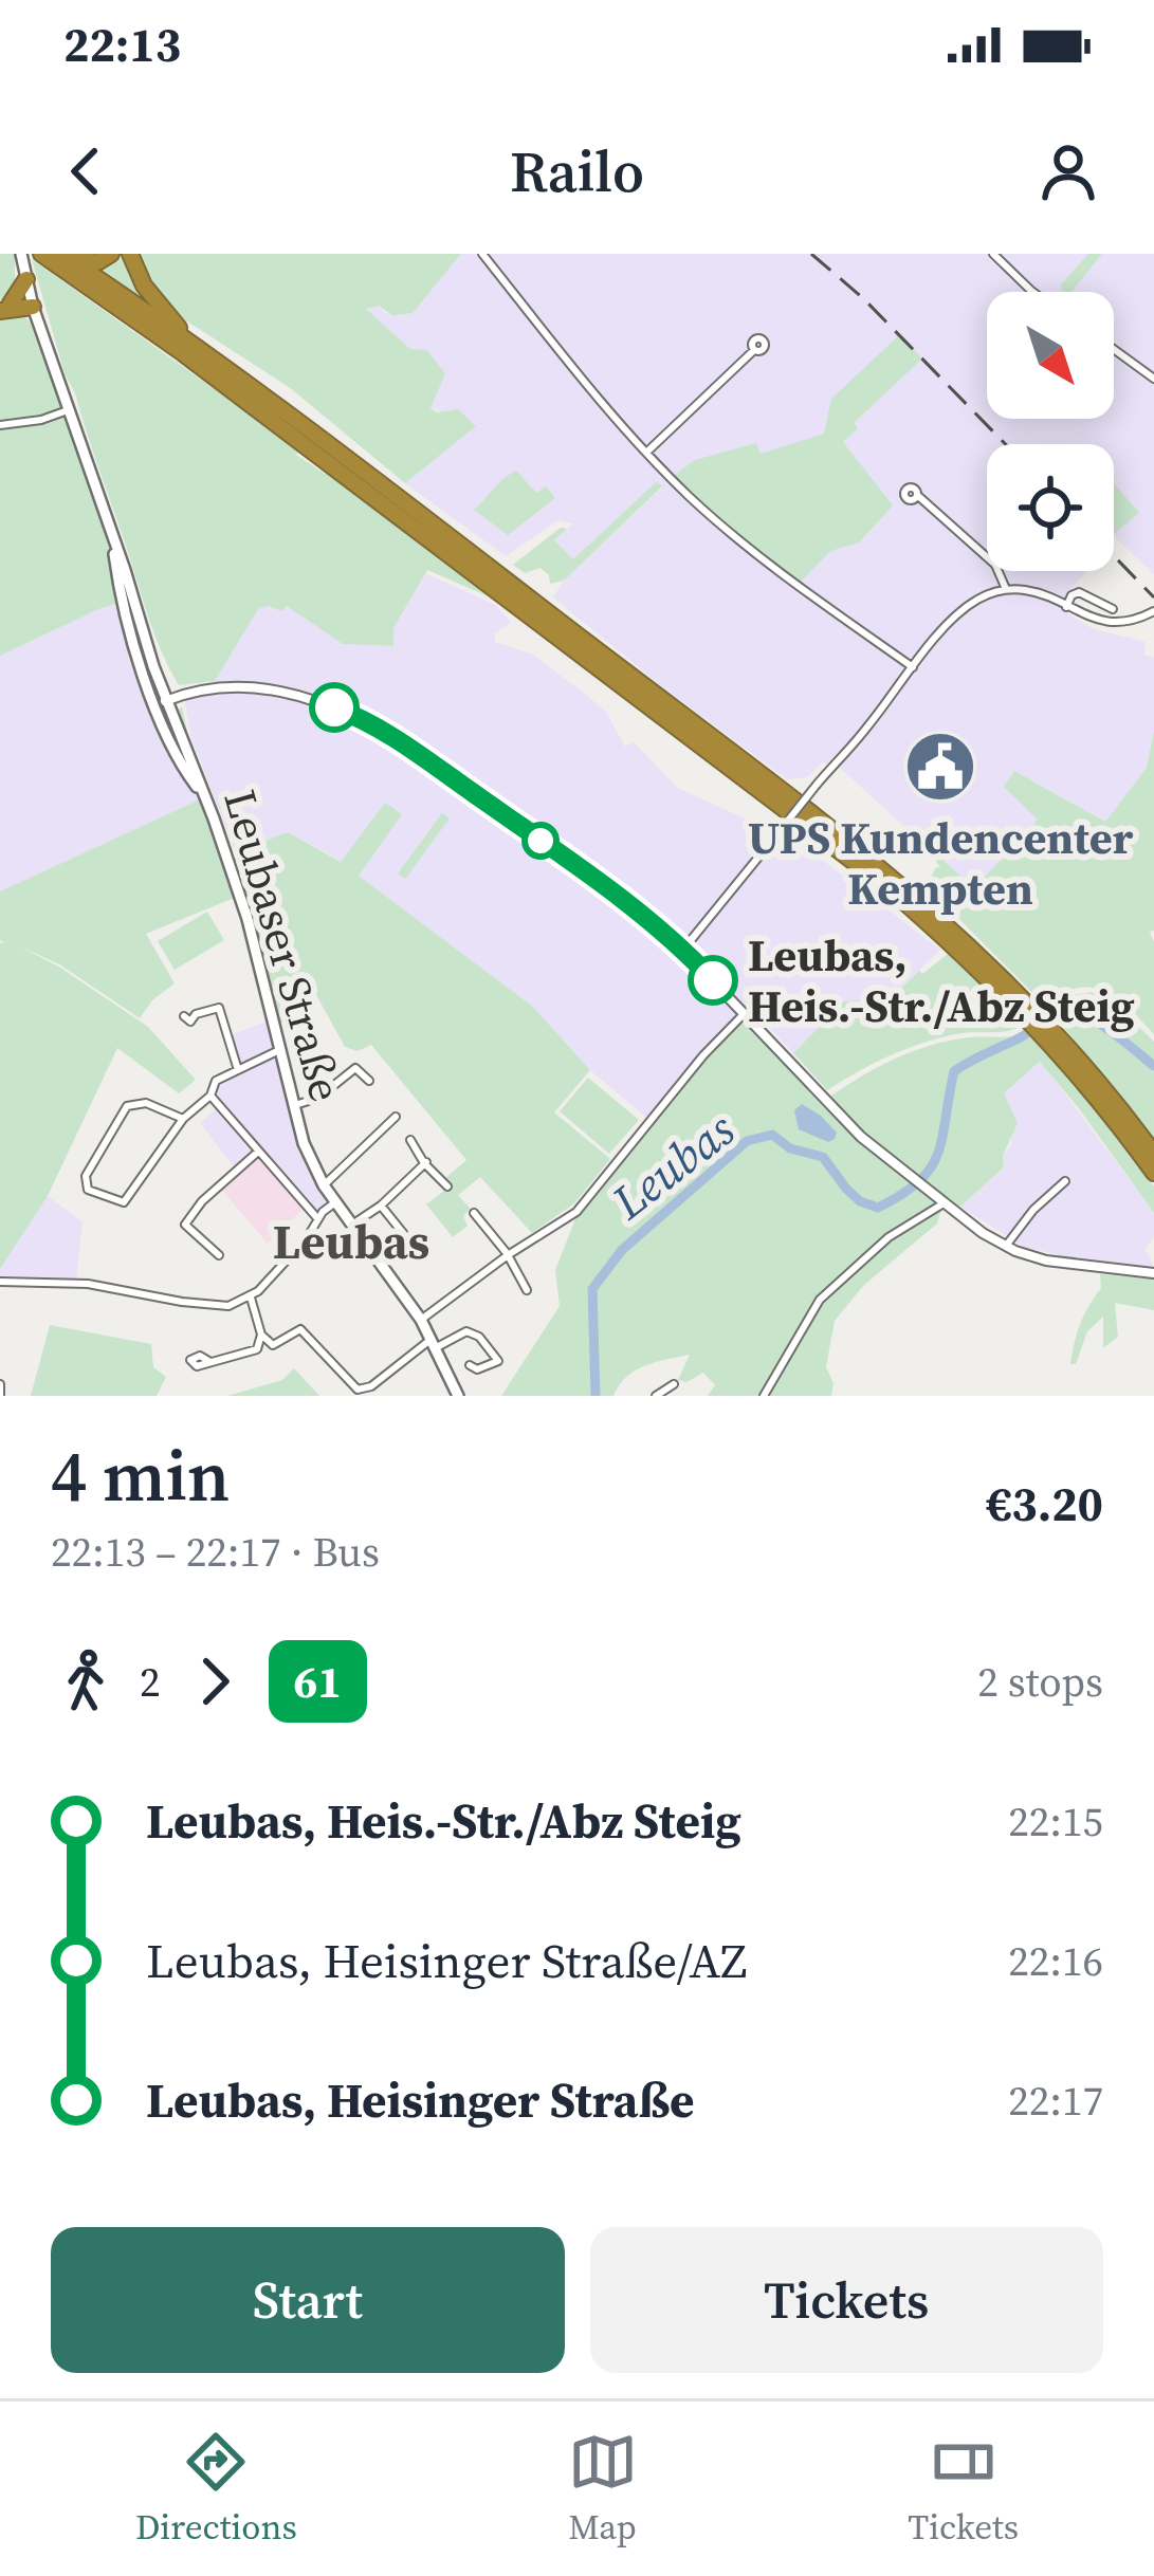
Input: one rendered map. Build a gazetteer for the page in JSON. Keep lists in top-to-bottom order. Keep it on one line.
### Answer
{"streets":{"main road":["Leubaser Straße"]},"districts":["Leubas"],"water":["Leubas"],"places":{"public building":["UPS Kundencenter Kempten"],"other":["Leubas, Heis.-Str./Abz Steig"]},"lines":["bus line 61"],"north":"bottom right","page":{"status":"22:13","header":"Railo","heading":["4 min","22:13 – 22:17 · Bus","€3.20"],"legs":["2","61","2 stops"],"list":[{"name":"Leubas, Heis.-Str./Abz Steig","value":"22:15"},{"name":"Leubas, Heisinger Straße/AZ","value":"22:16"},{"name":"Leubas, Heisinger Straße","value":"22:17"}],"buttons":["Start","Tickets"],"tabs":["Directions","Map","Tickets"]}}
